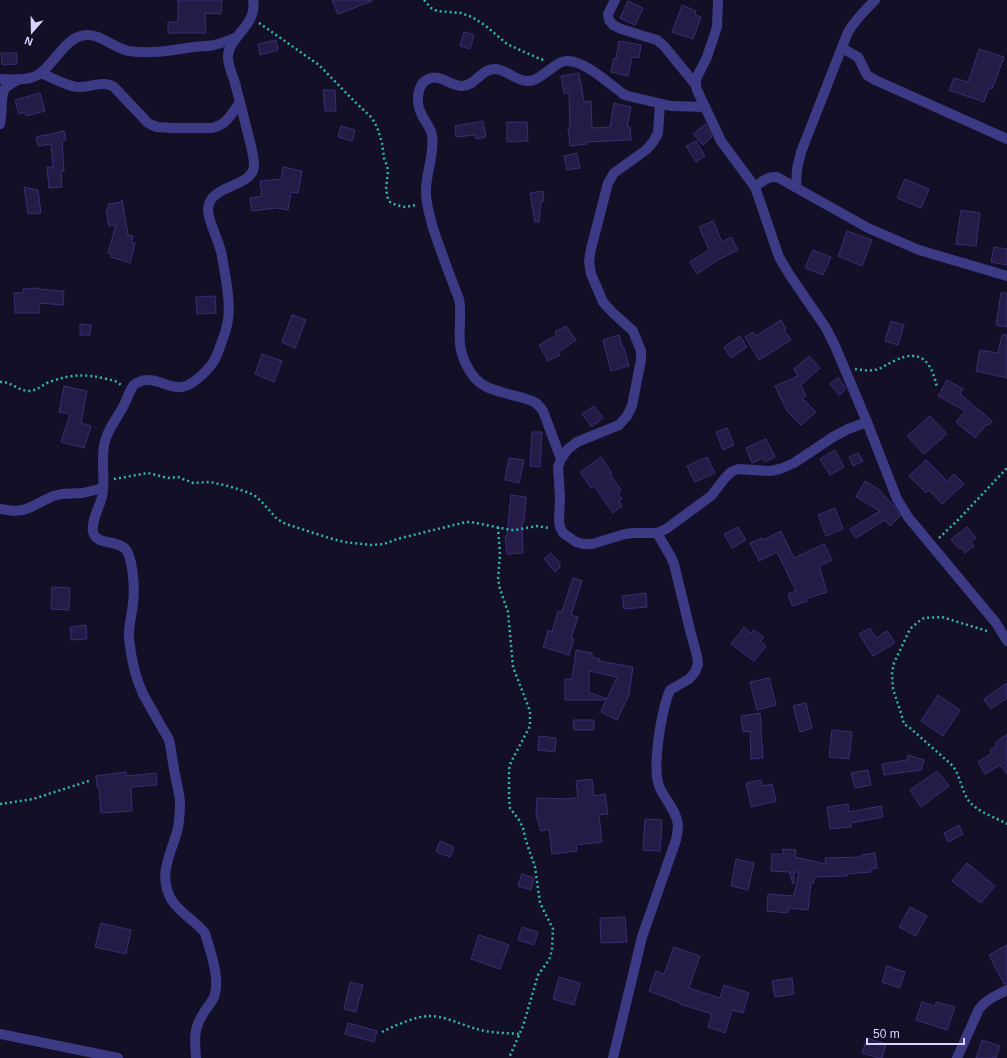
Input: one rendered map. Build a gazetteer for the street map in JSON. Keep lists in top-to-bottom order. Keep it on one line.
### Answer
{"scale_bar":"50 m","north":"bottom"}
